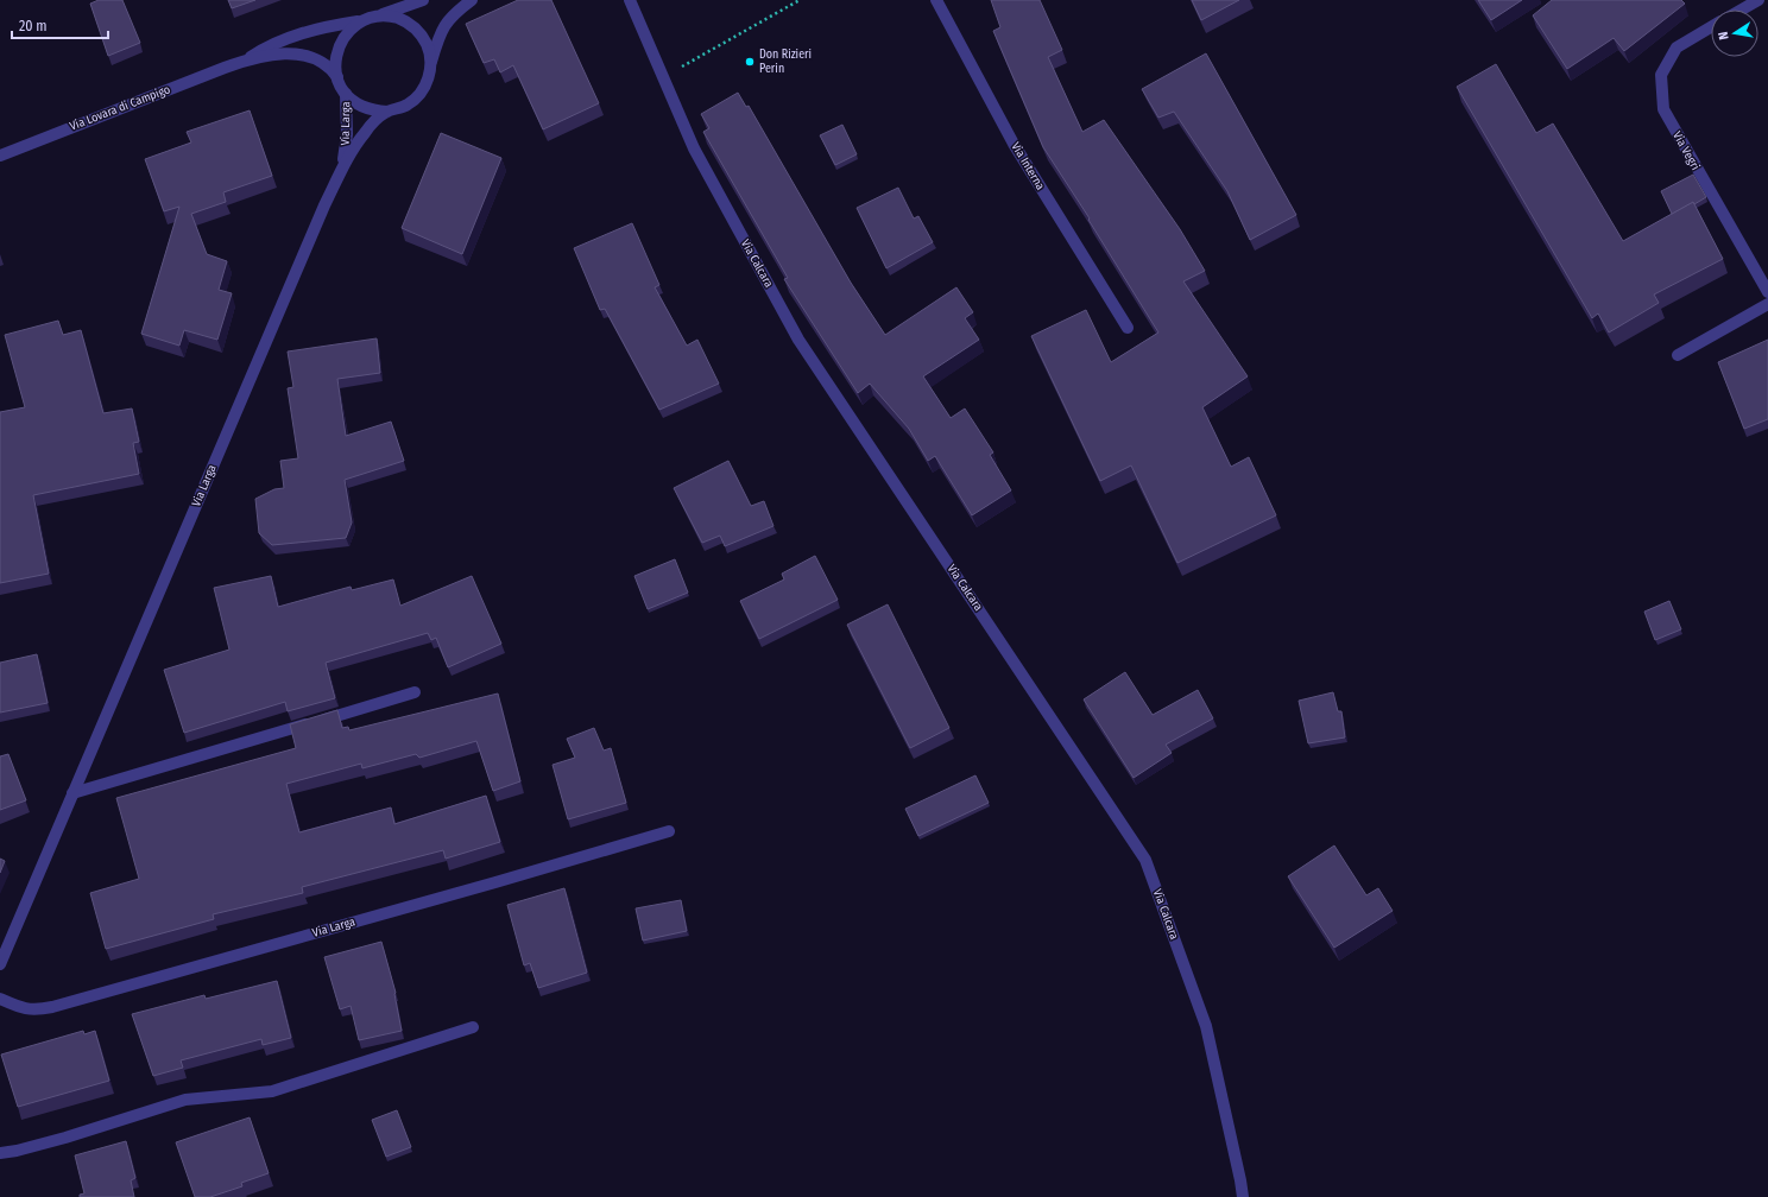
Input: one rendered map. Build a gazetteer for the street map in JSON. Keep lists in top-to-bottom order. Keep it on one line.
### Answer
{"streets":{"street":["Via Lovara di Campigo","Via Larga","Via Vegri","Via Interna","Via Calcara"]},"crossings":[["Via Lovara di Campigo","Via Larga"]],"places":["Don Rizieri Perin"],"scale_bar":"20 m","north":"left"}
